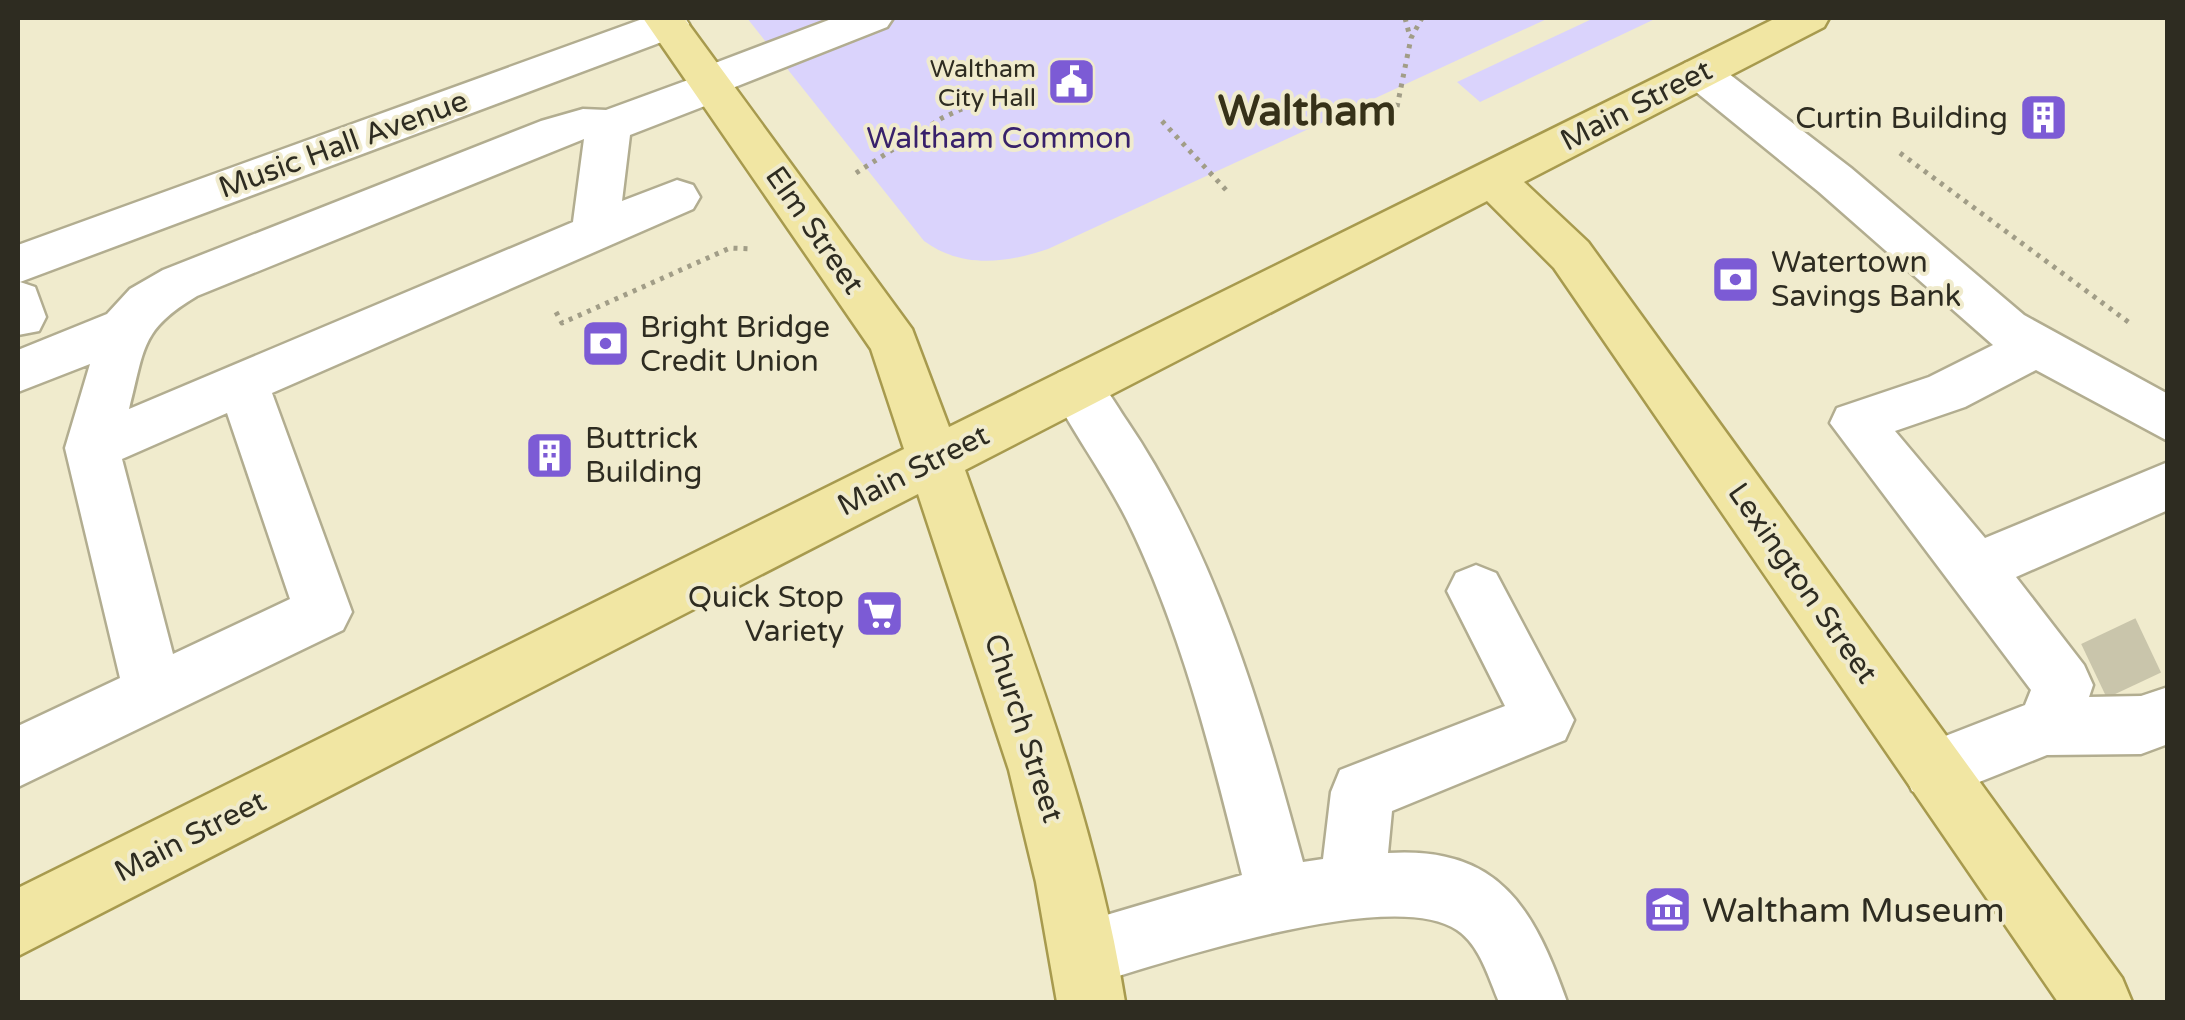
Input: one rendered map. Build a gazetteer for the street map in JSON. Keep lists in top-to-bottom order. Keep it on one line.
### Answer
{"streets":{"main road":["Main Street","Elm Street","Lexington Street","Church Street"],"street":["Music Hall Avenue"]},"crossings":[["Main Street","Elm Street"],["Main Street","Lexington Street"],["Main Street","Church Street"],["Music Hall Avenue","Elm Street"],["Elm Street","Church Street"]],"districts":["Waltham"],"parks":["Waltham Common"],"places":{"public building":["Waltham City Hall"],"building":["Curtin Building","Buttrick Building"],"bank":["Watertown Savings Bank","Bright Bridge Credit Union"],"supermarket":["Quick Stop Variety"],"museum":["Waltham Museum"]}}
